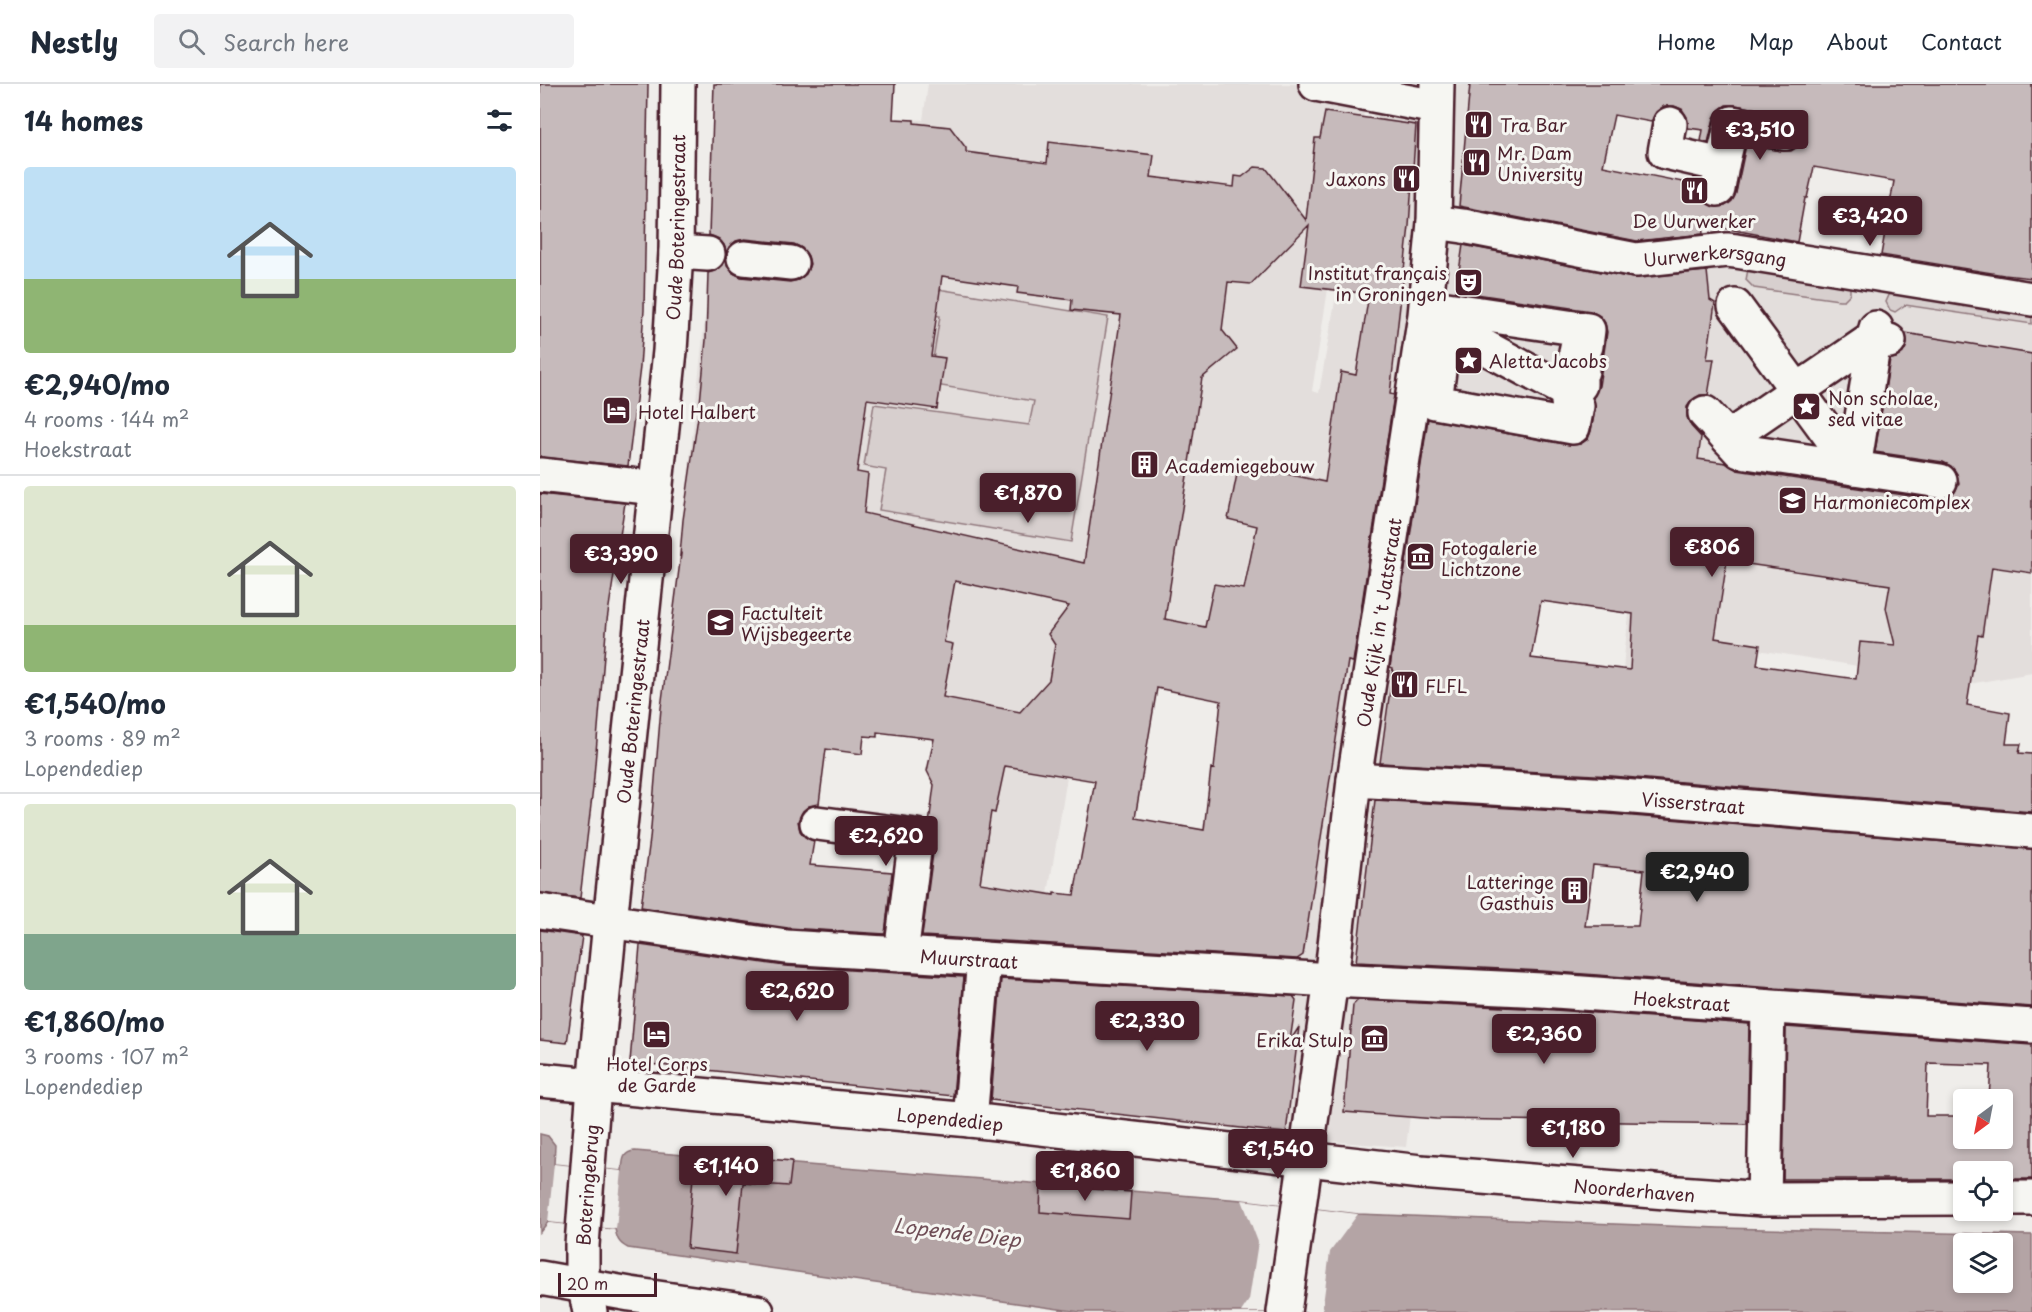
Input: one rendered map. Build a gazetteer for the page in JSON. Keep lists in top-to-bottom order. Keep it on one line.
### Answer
{"streets":{"street":["Oude Boteringestraat","Uurwerkersgang","Oude Kijk in 't Jatstraat","Visserstraat","Muurstraat","Hoekstraat","Lopendediep","Boteringebrug","Noorderhaven"]},"crossings":[["Oude Boteringestraat","Muurstraat"],["Oude Boteringestraat","Lopendediep"],["Oude Boteringestraat","Boteringebrug"],["Uurwerkersgang","Oude Kijk in 't Jatstraat"],["Oude Kijk in 't Jatstraat","Visserstraat"],["Oude Kijk in 't Jatstraat","Muurstraat"],["Oude Kijk in 't Jatstraat","Hoekstraat"],["Oude Kijk in 't Jatstraat","Lopendediep"],["Oude Kijk in 't Jatstraat","Noorderhaven"],["Muurstraat","Hoekstraat"],["Lopendediep","Boteringebrug"],["Lopendediep","Noorderhaven"]],"water":["Lopende Diep"],"places":{"restaurant":["Tra Bar","Mr. Dam University","Jaxons","De Uurwerker","FLFL"],"theatre":["Institut français in Groningen"],"place":["Aletta Jacobs","Non scholae, sed vitae"],"hotel":["Hotel Halbert","Hotel Corps de Garde"],"building":["Academiegebouw","Latteringe Gasthuis"],"school or university":["Harmoniecomplex","Factulteit Wijsbegeerte"],"museum":["Fotogalerie Lichtzone","Erika Stulp"]},"scale_bar":"20 m","north":"bottom left","page":{"header":"Nestly","search":"Search here","nav":["Home","Map","About","Contact"],"heading":"14 homes","price":["€3,510","€3,420","€1,870","€806","€3,390","€2,620","€2,940","€2,620","€2,330","€2,360","€1,180","€1,540","€1,140","€1,860"],"list":[{"name":"€2,940/mo","note":"4 rooms · 144 m² · Hoekstraat"},{"name":"€1,540/mo","note":"3 rooms · 89 m² · Lopendediep"},{"name":"€1,860/mo","note":"3 rooms · 107 m² · Lopendediep"}],"scale":"20 m"}}
